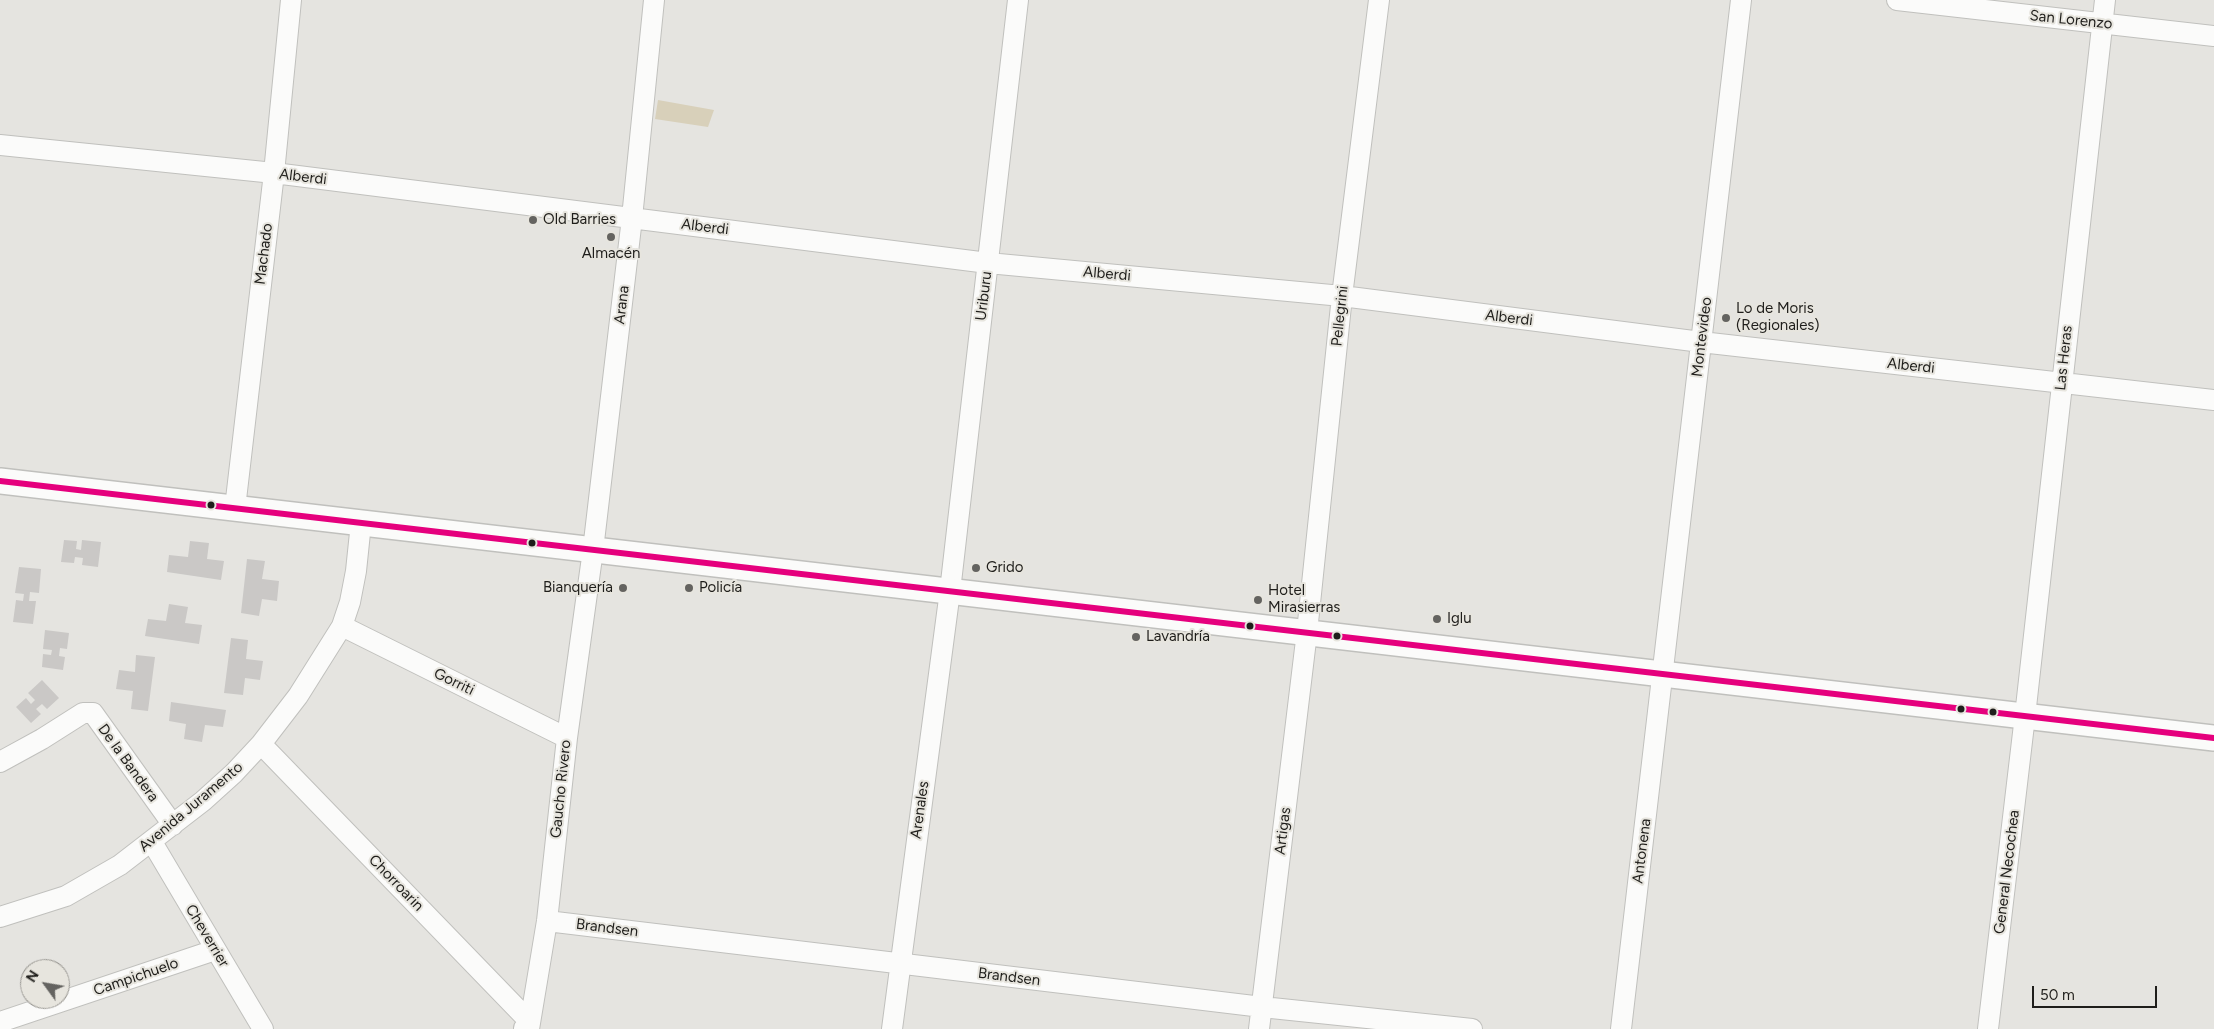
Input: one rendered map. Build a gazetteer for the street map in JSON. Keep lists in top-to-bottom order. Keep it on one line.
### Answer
{"streets":{"street":["San Lorenzo","Alberdi","Machado","Uriburu","Arana","Pellegrini","Montevideo","Las Heras","Gorriti","De la Bandera","Gaucho Rivero","Avenida Juramento","Arenales","Artigas","Antonena","General Necochea","Chorroarin","Brandsen","Cheverrier","Campichuelo"]},"crossings":[["San Lorenzo","Las Heras"],["Alberdi","Machado"],["Alberdi","Uriburu"],["Alberdi","Arana"],["Alberdi","Pellegrini"],["Alberdi","Montevideo"],["Alberdi","Las Heras"],["Uriburu","Arenales"],["Arana","Gaucho Rivero"],["Pellegrini","Artigas"],["Montevideo","Antonena"],["Las Heras","General Necochea"],["Gorriti","Gaucho Rivero"],["Gorriti","Avenida Juramento"],["De la Bandera","Avenida Juramento"],["Gaucho Rivero","Chorroarin"],["Gaucho Rivero","Brandsen"],["Avenida Juramento","Chorroarin"],["Avenida Juramento","Cheverrier"],["Arenales","Brandsen"],["Artigas","Brandsen"],["Cheverrier","Campichuelo"]],"places":["Old Barries","Almacén","Lo de Moris (Regionales)","Grido","Bianquería","Policía","Hotel Mirasierras","Iglu","Lavandría"],"scale_bar":"50 m","north":"top left"}
